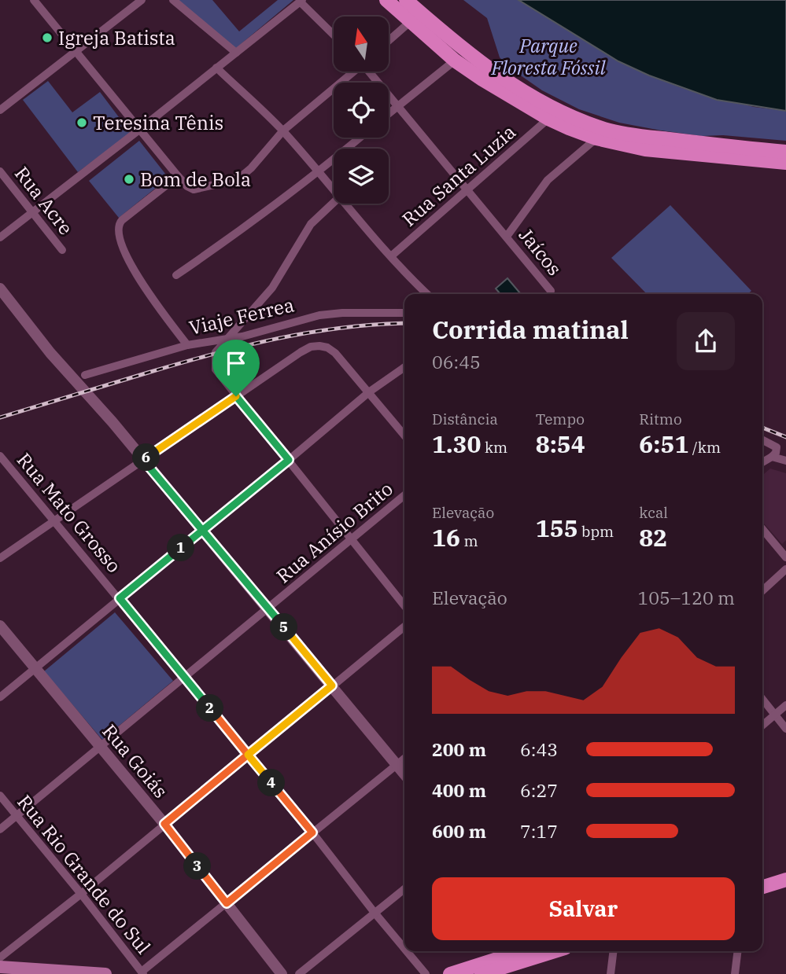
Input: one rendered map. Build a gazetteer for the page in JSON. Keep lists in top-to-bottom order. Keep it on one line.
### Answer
{"streets":{"street":["Rua Santa Luzia","Rua Acre","Jaícos","Viaje Ferrea","Rua Mato Grosso","Rua Anísio Brito","Rua Goiás","Rua Rio Grande do Sul"]},"crossings":[["Rua Santa Luzia","Jaícos"],["Rua Mato Grosso","Rua Anísio Brito"],["Rua Anísio Brito","Rua Goiás"],["Rua Anísio Brito","Rua Rio Grande do Sul"]],"parks":["Parque Floresta Fóssil"],"places":["Igreja Batista","Teresina Tênis","Bom de Bola"],"north":"top","page":{"heading":["Corrida matinal","06:45"],"stats":[["Distância","1.30 km"],["Tempo","8:54"],["Ritmo","6:51 /km"],["Elevação","16 m"],["155 bpm"],["kcal","82"]],"pins":["6","1","5","2","4","3"],"chart":["Elevação","105–120 m"],"list":[{"name":"200 m","note":"6:43"},{"name":"400 m","note":"6:27"},{"name":"600 m","note":"7:17"}],"buttons":"Salvar"}}
